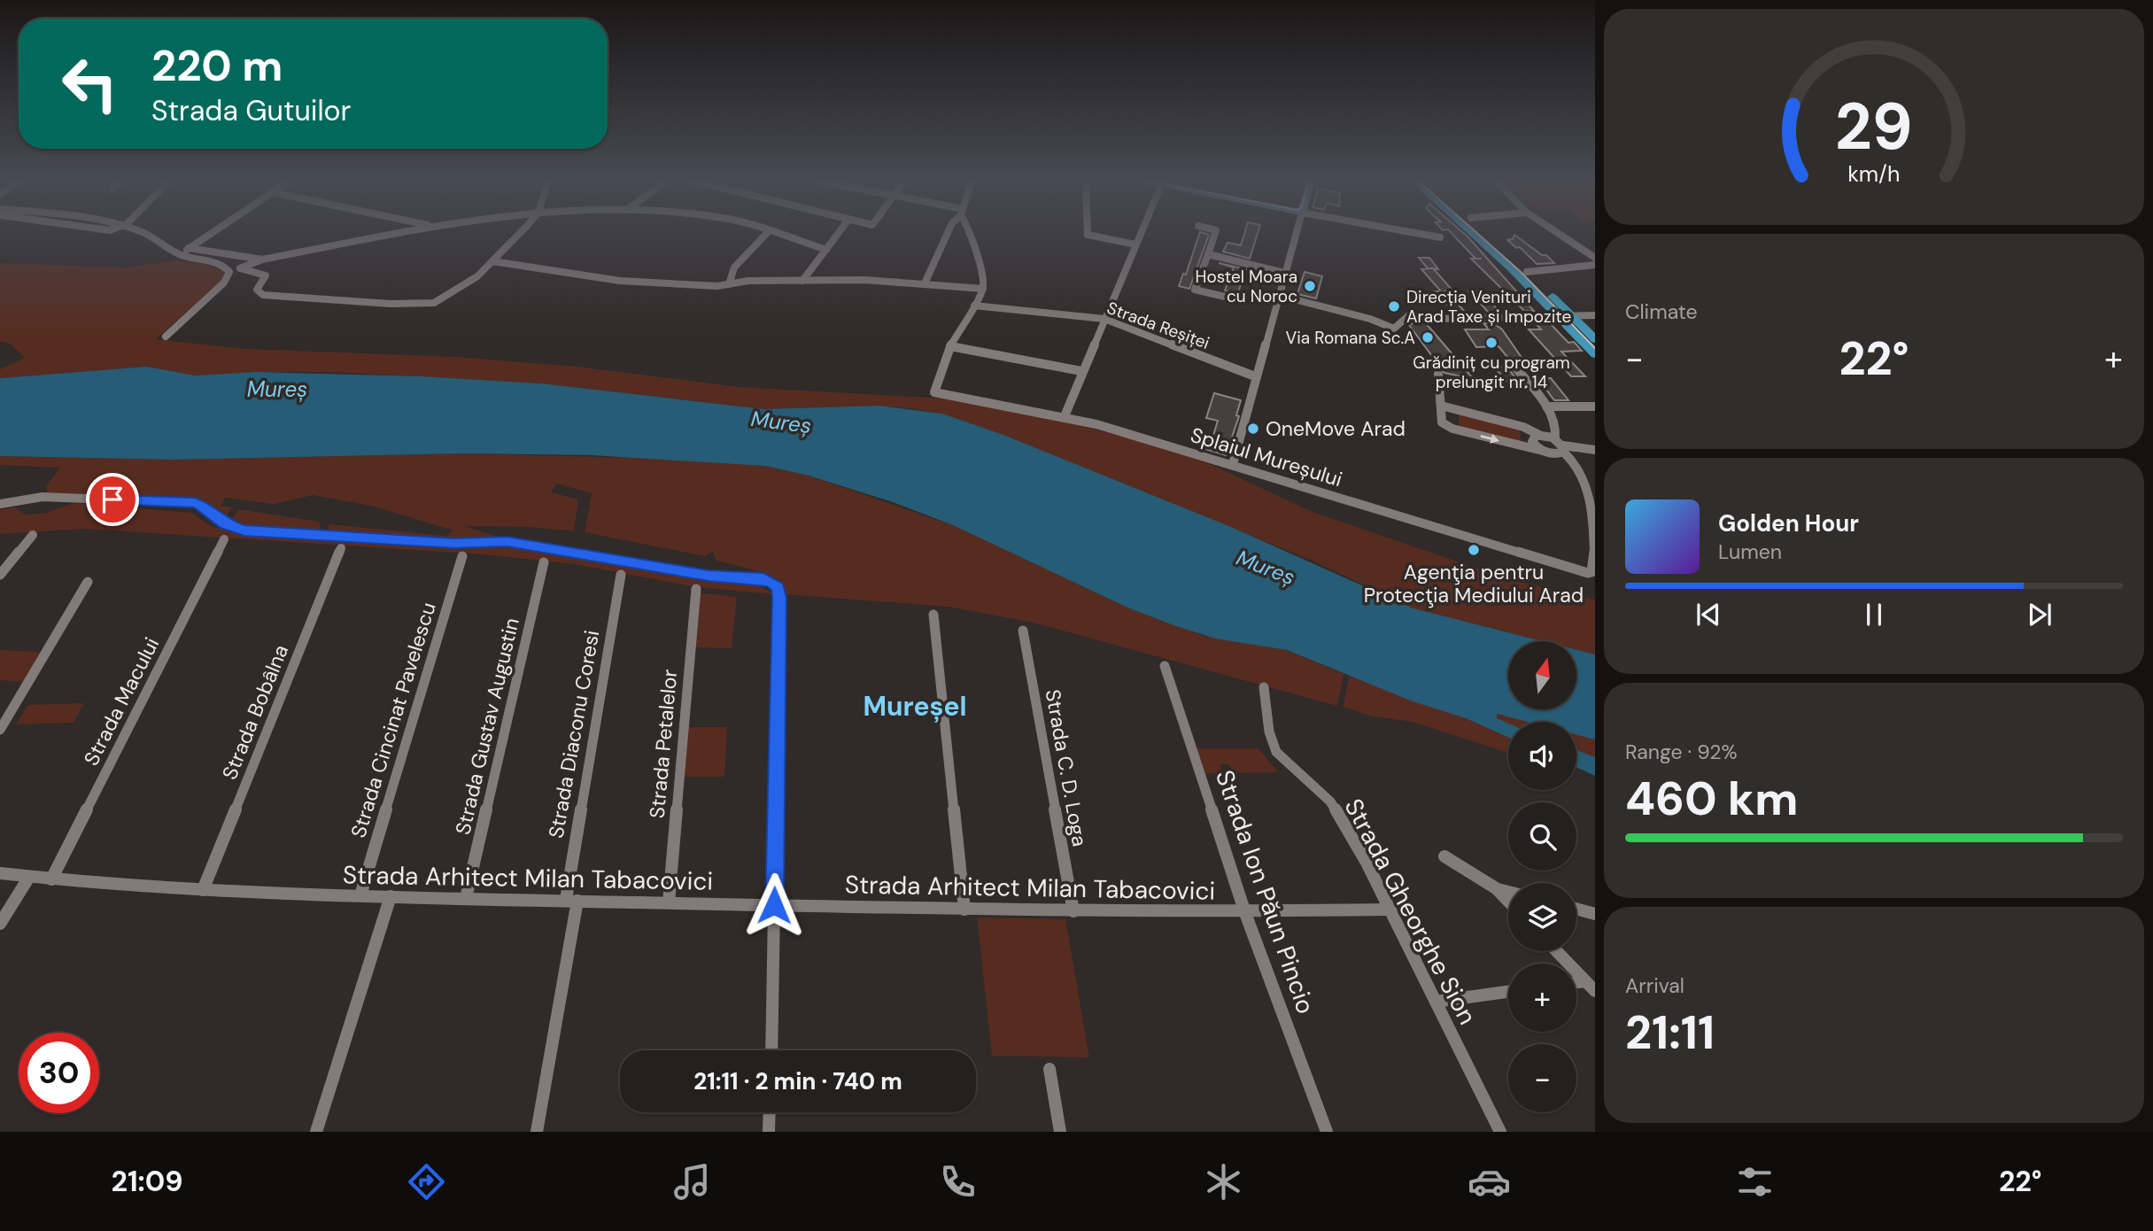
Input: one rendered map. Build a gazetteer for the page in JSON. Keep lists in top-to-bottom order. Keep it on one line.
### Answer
{"streets":{"street":["Strada Reșiței","Splaiul Mureșului","Strada Macului","Strada Bobâlna","Strada Cincinat Pavelescu","Strada Gustav Augustin","Strada Diaconu Coresi","Strada Petalelor","Strada C. D. Loga","Strada Arhitect Milan Tabacovici","Strada Ion Păun Pincio","Strada Gheorghe Sion"]},"crossings":[["Strada Macului","Strada Arhitect Milan Tabacovici"],["Strada Bobâlna","Strada Arhitect Milan Tabacovici"],["Strada Cincinat Pavelescu","Strada Arhitect Milan Tabacovici"],["Strada Gustav Augustin","Strada Arhitect Milan Tabacovici"],["Strada Diaconu Coresi","Strada Arhitect Milan Tabacovici"],["Strada Petalelor","Strada Arhitect Milan Tabacovici"],["Strada C. D. Loga","Strada Arhitect Milan Tabacovici"],["Strada Arhitect Milan Tabacovici","Strada Ion Păun Pincio"],["Strada Arhitect Milan Tabacovici","Strada Gheorghe Sion"]],"districts":["Mureșel"],"water":["Mureș"],"places":["Hostel Moara cu Noroc","Direcția Venituri Arad Taxe și Impozite","Via Romana Sc.A","Grădiniț cu program prelungit nr. 14","OneMove Arad","Agenţia pentru Protecţia Mediului Arad"],"north":"top","page":{"turn":["220 m","Strada Gutuilor"],"tile":["Climate",["Range · 92%","460 km"],["Arrival","21:11"]],"heat":["−","22°","+"],"song":["Golden Hour","Lumen"],"map_buttons":["+","−"],"limit":"30","trip":"21:11 · 2 min · 740 m","tabs":["21:09","22°"],"gauge":["29","km/h"]}}
